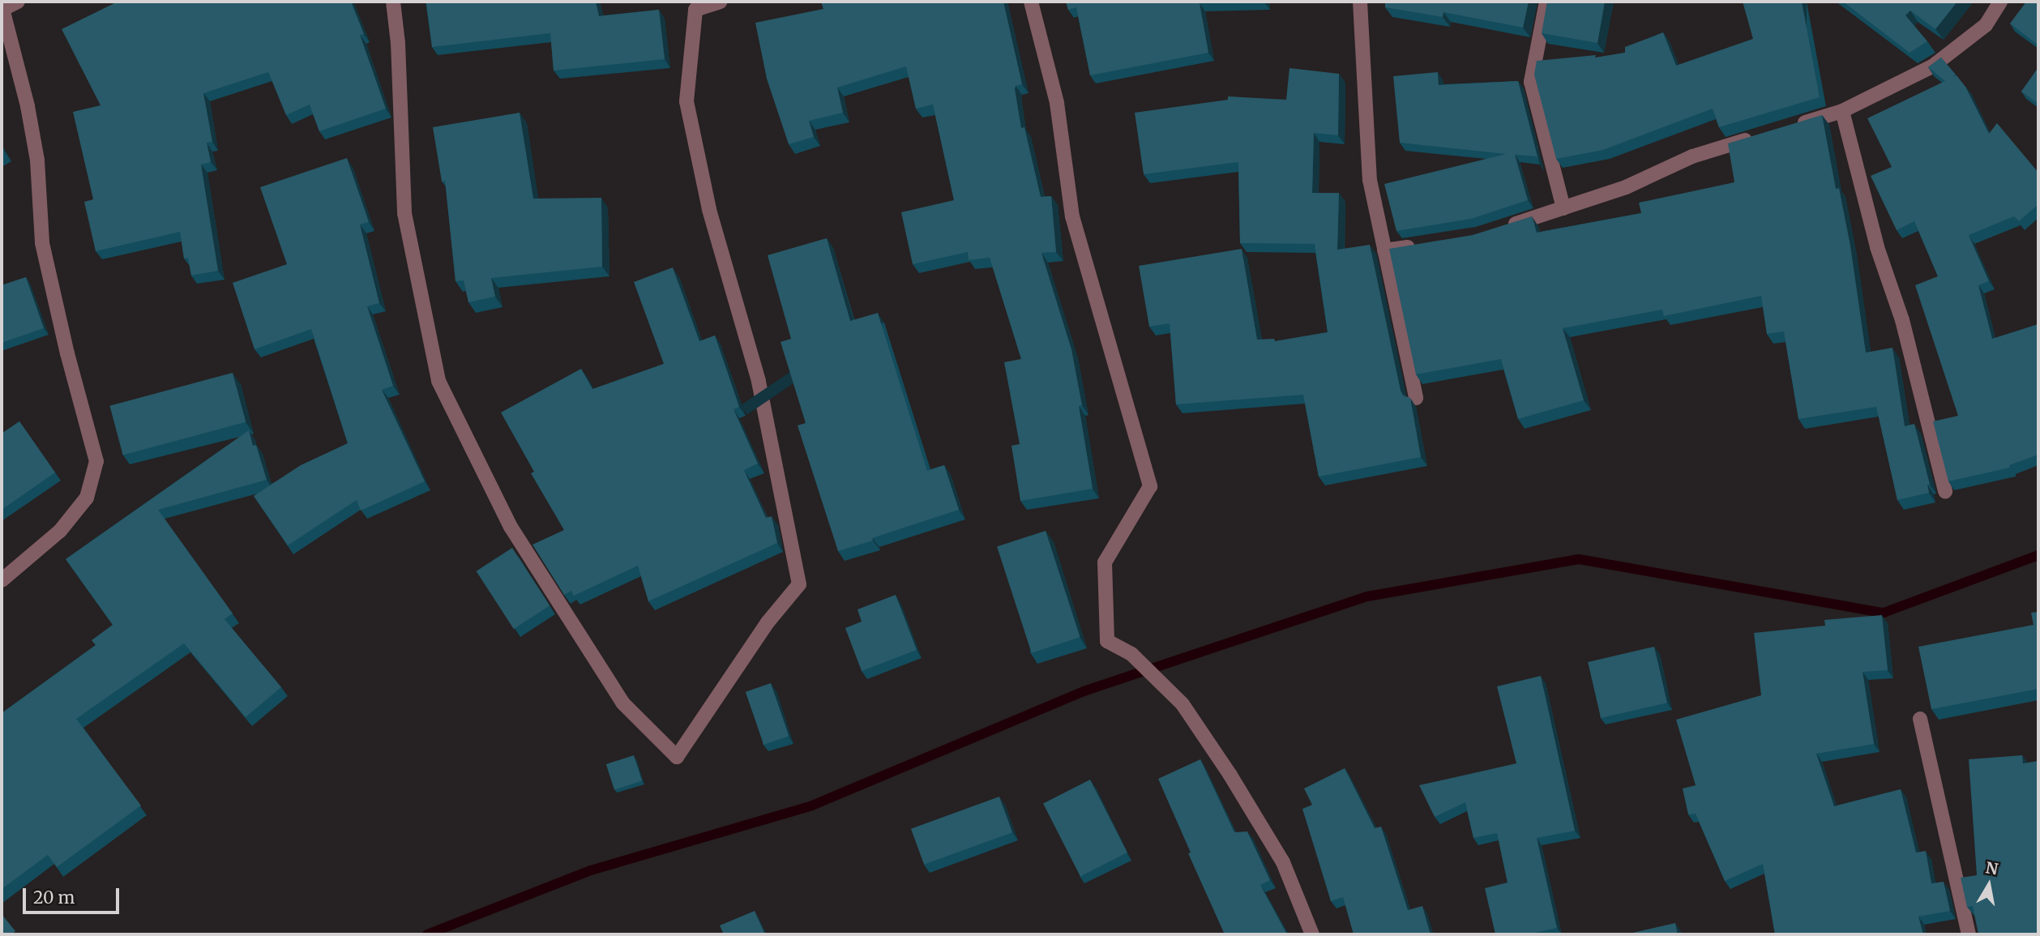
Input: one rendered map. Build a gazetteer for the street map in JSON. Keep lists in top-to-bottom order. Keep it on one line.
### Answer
{"scale_bar":"20 m","north":"top"}
